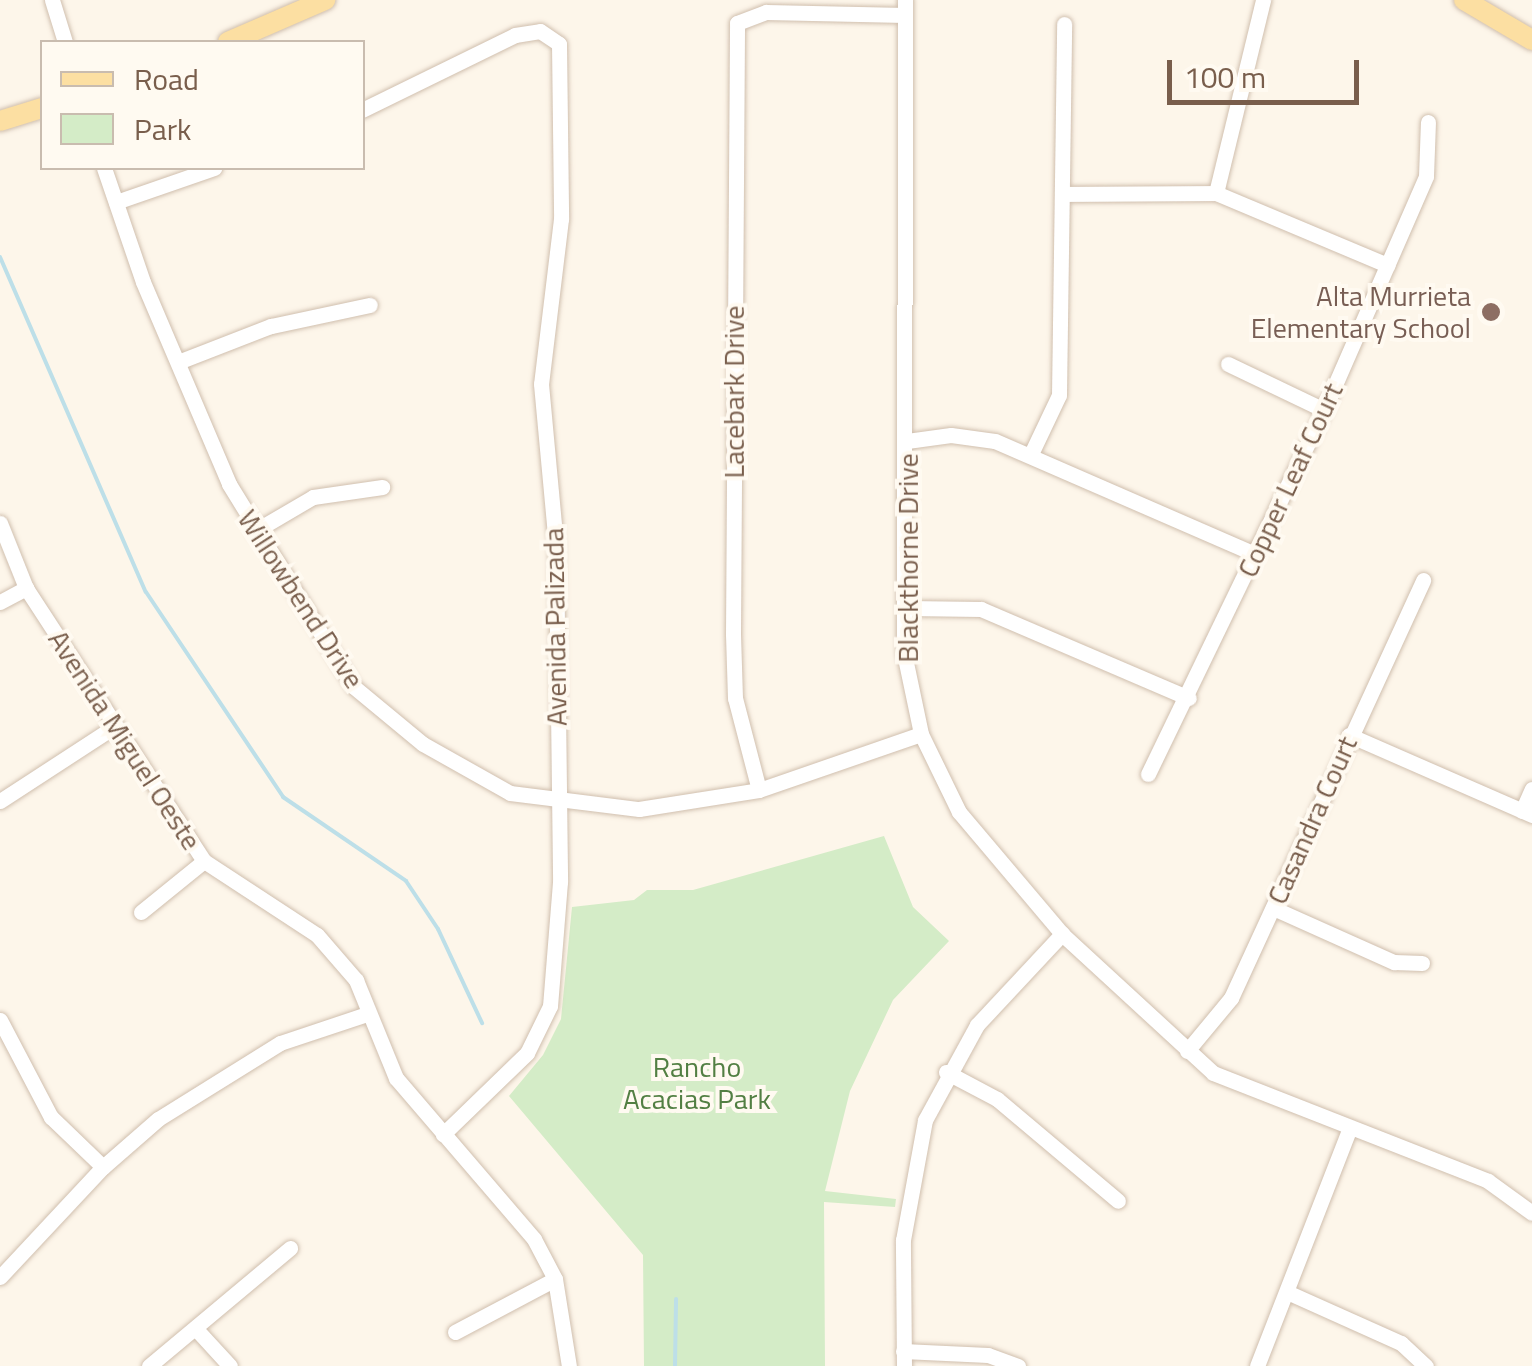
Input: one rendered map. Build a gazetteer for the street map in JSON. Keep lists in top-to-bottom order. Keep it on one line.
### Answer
{"streets":{"street":["Lacebark Drive","Copper Leaf Court","Blackthorne Drive","Willowbend Drive","Avenida Palizada","Avenida Miguel Oeste","Casandra Court"]},"crossings":[["Lacebark Drive","Blackthorne Drive"],["Lacebark Drive","Willowbend Drive"],["Blackthorne Drive","Willowbend Drive"],["Blackthorne Drive","Casandra Court"],["Willowbend Drive","Avenida Palizada"],["Avenida Palizada","Avenida Miguel Oeste"]],"parks":["Rancho Acacias Park"],"places":["Alta Murrieta Elementary School"],"legend":["Road","Park"],"scale_bar":"100 m"}
